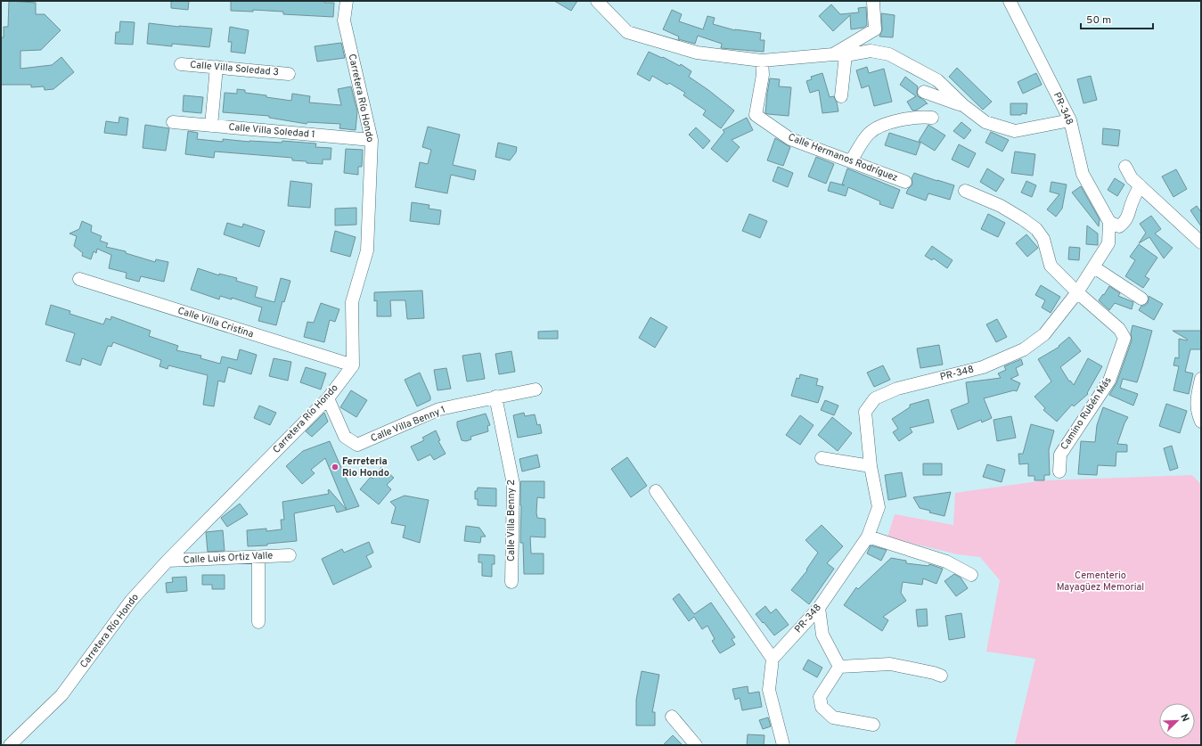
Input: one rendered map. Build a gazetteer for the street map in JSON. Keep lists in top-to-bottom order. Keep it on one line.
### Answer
{"streets":{"street":["Calle Villa Soledad 3","Carretera Río Hondo","PR-348","Calle Villa Soledad 1","Calle Hermanos Rodríguez","Calle Villa Cristina","Camino Rubén Más","Calle Villa Benny 1","Calle Villa Benny 2","Calle Luis Ortiz Valle"]},"crossings":[["Carretera Río Hondo","Calle Villa Soledad 1"],["Carretera Río Hondo","Calle Villa Cristina"],["Carretera Río Hondo","Calle Villa Benny 1"],["Carretera Río Hondo","Calle Luis Ortiz Valle"],["PR-348","Camino Rubén Más"],["Calle Villa Benny 1","Calle Villa Benny 2"]],"parks":["Cementerio Mayagüez Memorial"],"places":["Ferreteria Rio Hondo"],"scale_bar":"50 m","north":"top right"}
